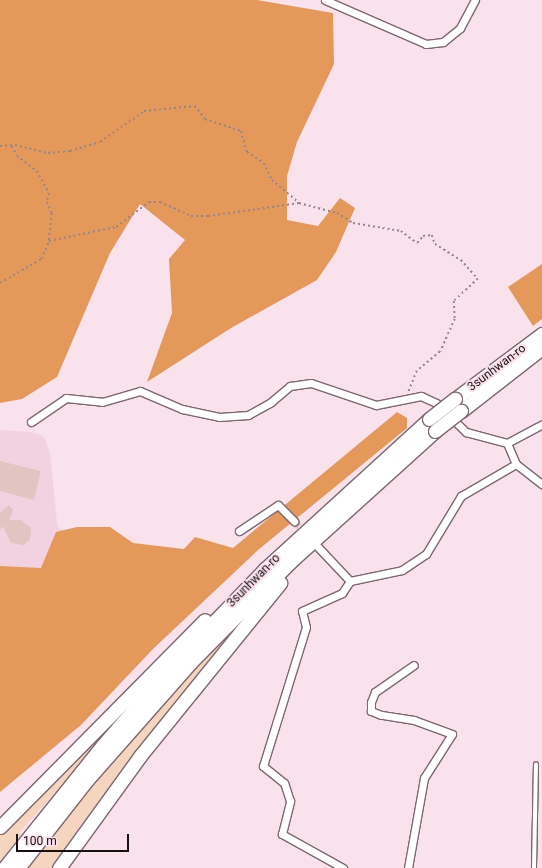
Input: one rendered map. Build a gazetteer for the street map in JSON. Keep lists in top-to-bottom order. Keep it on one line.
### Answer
{"streets":{"highway":["3sunhwan-ro"]},"scale_bar":"100 m"}
